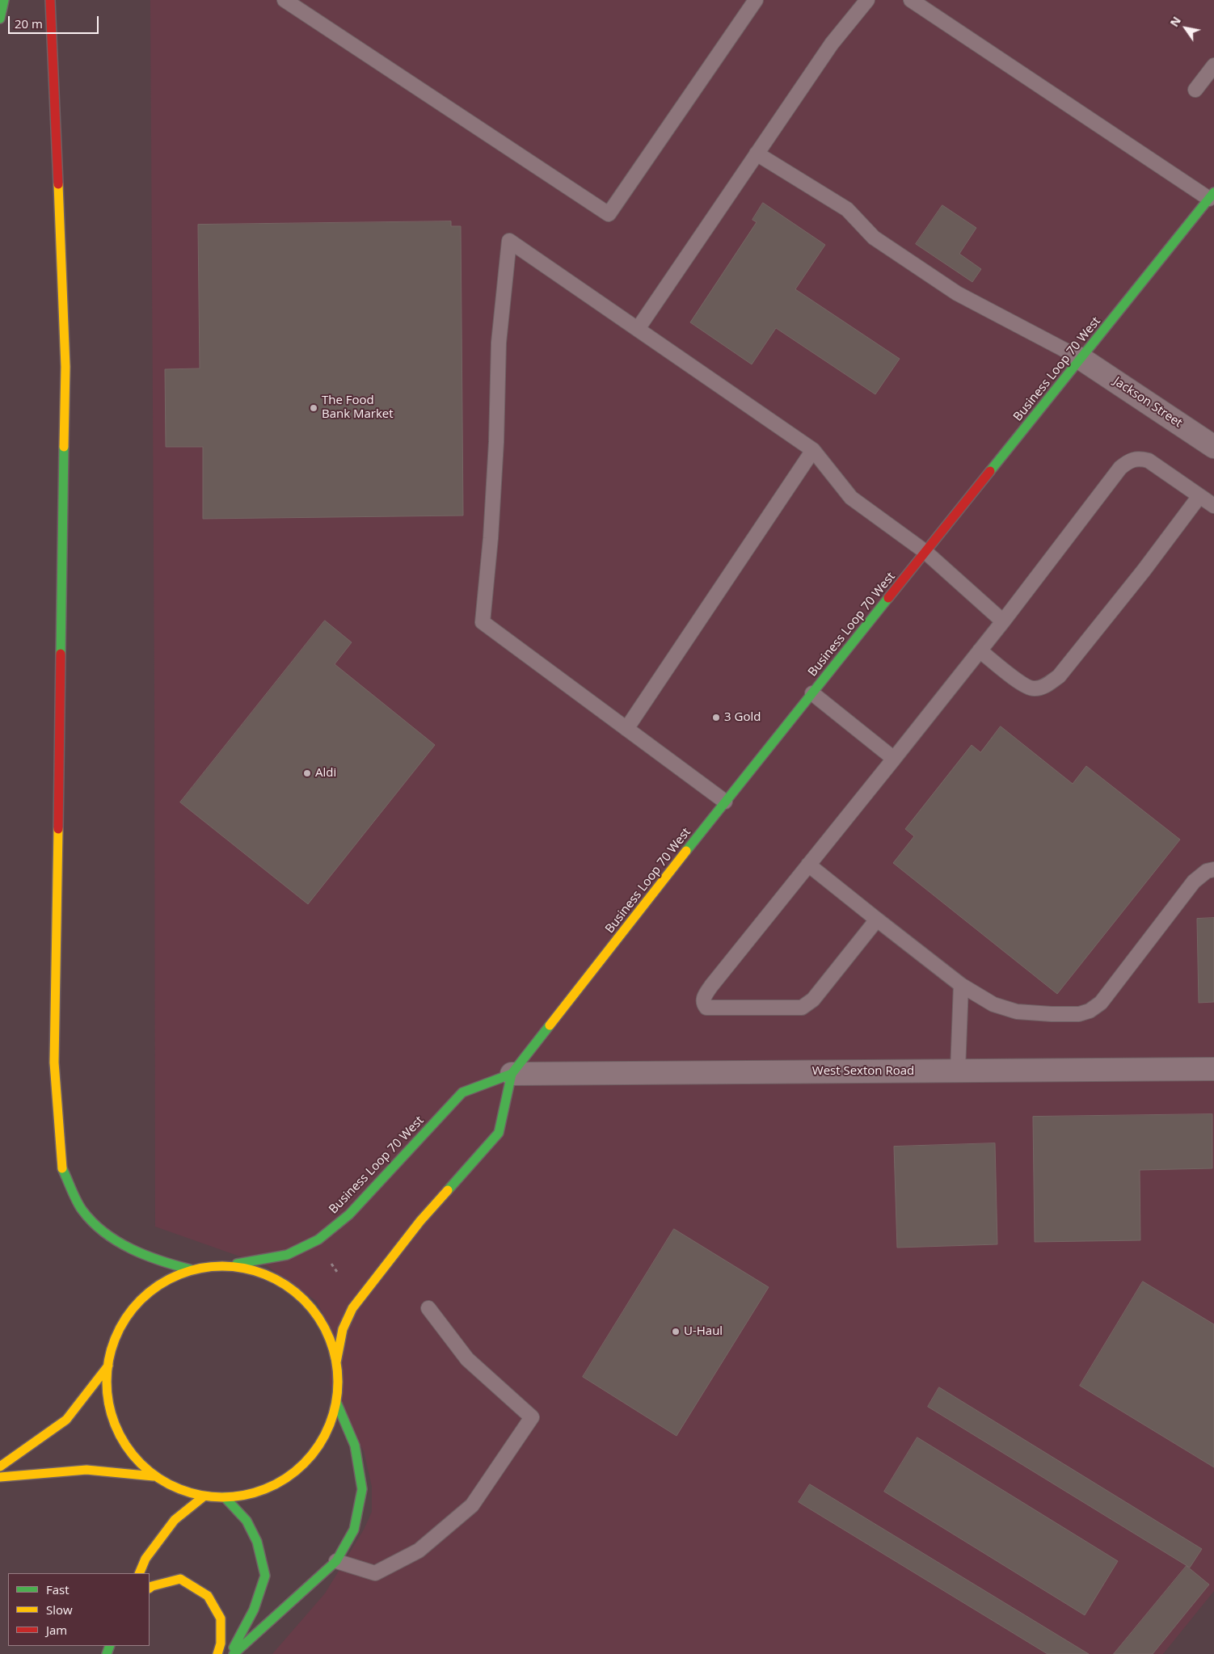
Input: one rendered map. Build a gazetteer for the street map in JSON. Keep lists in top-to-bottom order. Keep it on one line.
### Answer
{"streets":{"main road":["Business Loop 70 West"],"street":["Jackson Street","West Sexton Road"]},"crossings":[["Business Loop 70 West","Jackson Street"],["Business Loop 70 West","West Sexton Road"]],"places":["The Food Bank Market","3 Gold","Aldi","U-Haul"],"legend":["Fast","Slow","Jam"],"scale_bar":"20 m","north":"top left"}
